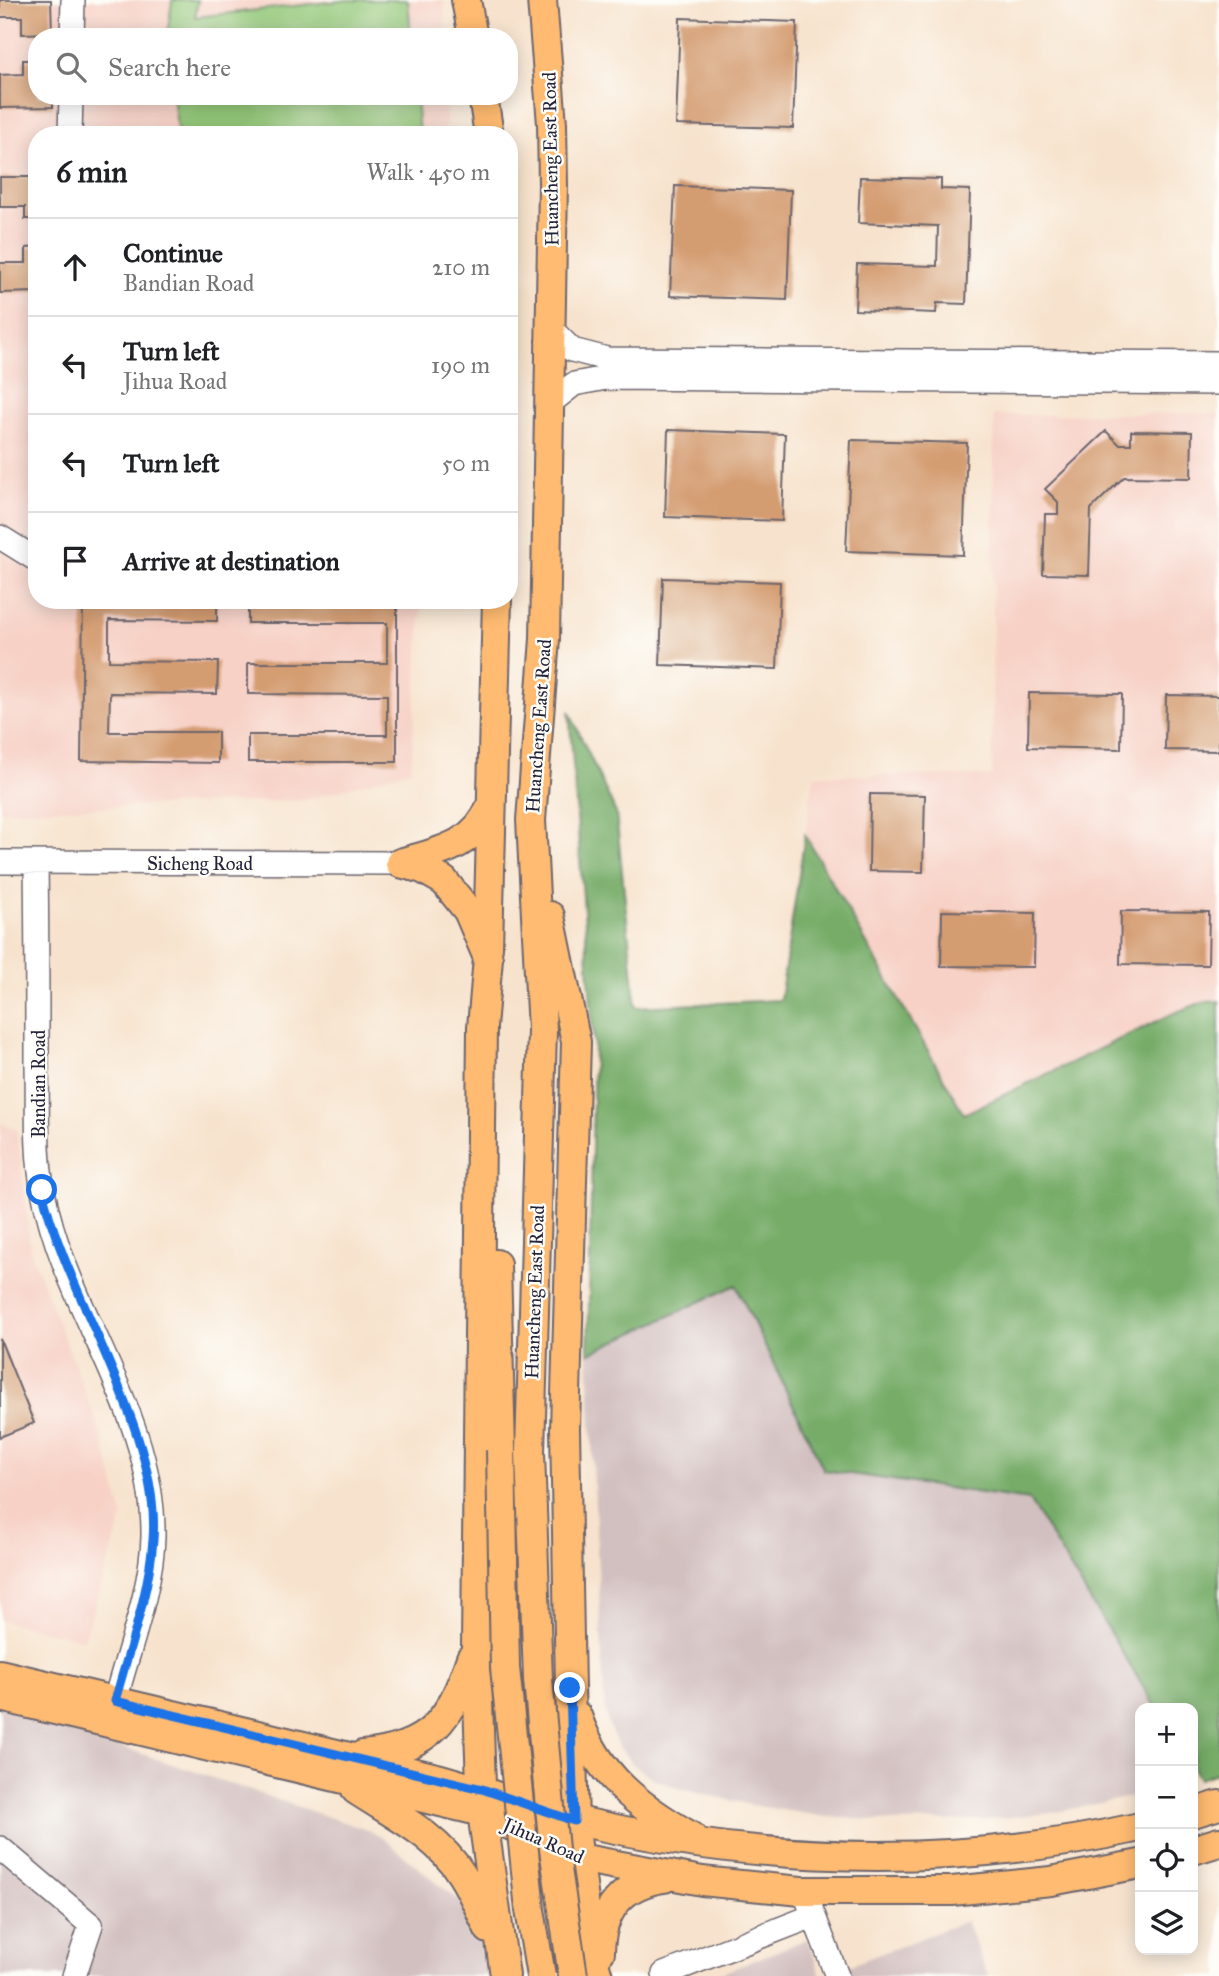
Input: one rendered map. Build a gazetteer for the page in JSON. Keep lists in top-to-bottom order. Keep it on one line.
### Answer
{"streets":{"main road":["Huancheng East Road","Jihua Road"],"street":["Sicheng Road","Bandian Road"]},"crossings":[["Sicheng Road","Bandian Road"],["Bandian Road","Jihua Road"]],"page":{"search":"Search here","heading":["6 min","Walk · 450 m"],"list":[["Continue","Bandian Road","210 m"],["Turn left","Jihua Road","190 m"],["Turn left","50 m"],"Arrive at destination"],"map_buttons":["+","−"]}}
